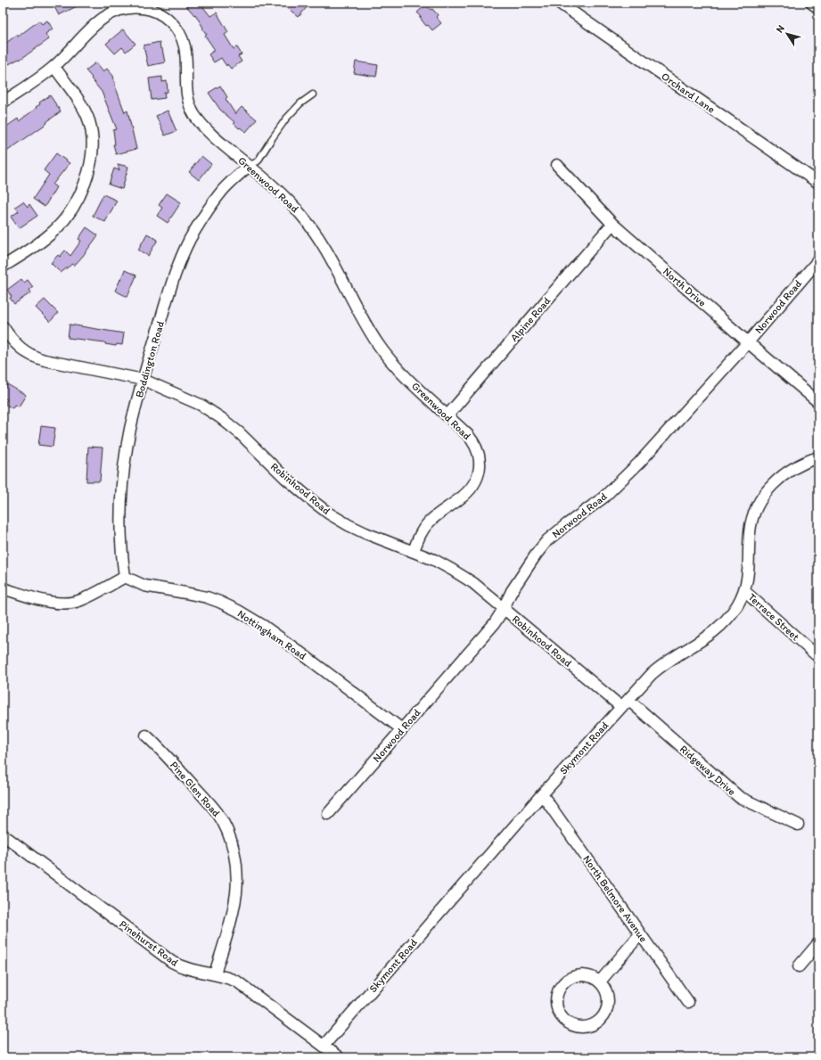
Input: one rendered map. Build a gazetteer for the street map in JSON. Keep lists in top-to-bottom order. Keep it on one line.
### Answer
{"streets":{"street":["Orchard Lane","Greenwood Road","North Drive","Norwood Road","Alpine Road","Boddington Road","Robinhood Road","Terrace Street","Nottingham Road","Skymont Road","Ridgeway Drive","Pine Glen Road","North Belmore Avenue","Pinehurst Road"]},"crossings":[["Greenwood Road","Alpine Road"],["Greenwood Road","Boddington Road"],["Greenwood Road","Robinhood Road"],["North Drive","Norwood Road"],["North Drive","Alpine Road"],["Norwood Road","Robinhood Road"],["Norwood Road","Nottingham Road"],["Boddington Road","Robinhood Road"],["Boddington Road","Nottingham Road"],["Robinhood Road","Skymont Road"],["Robinhood Road","Ridgeway Drive"],["Terrace Street","Skymont Road"],["Skymont Road","Ridgeway Drive"],["Skymont Road","North Belmore Avenue"],["Skymont Road","Pinehurst Road"],["Pine Glen Road","Pinehurst Road"]],"north":"top left"}
